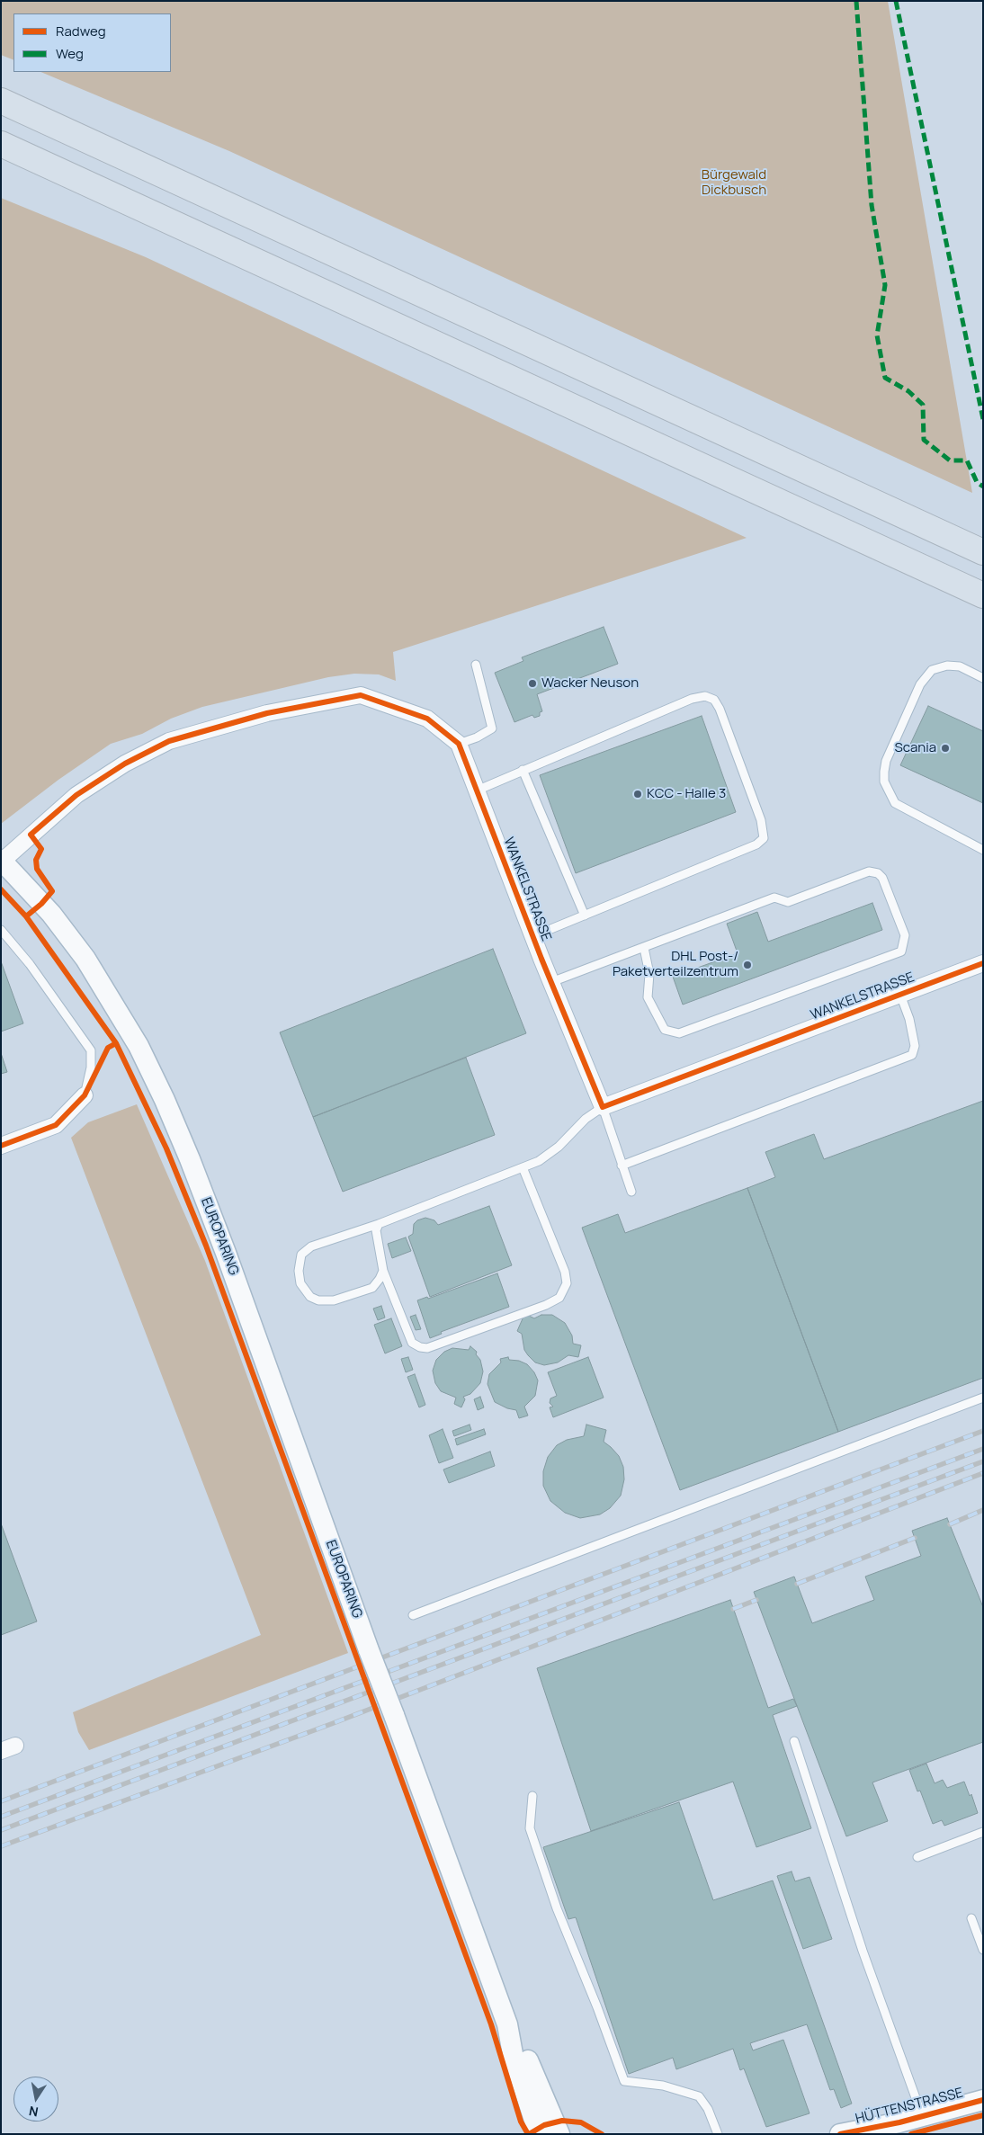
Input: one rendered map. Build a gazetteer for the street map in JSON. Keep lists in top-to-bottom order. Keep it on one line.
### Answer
{"streets":{"street":["WANKELSTRASSE","EUROPARING","HÜTTENSTRASSE"]},"parks":["Bürgewald Dickbusch"],"places":["Wacker Neuson","Scania","KCC - Halle 3","DHL Post-/ Paketverteilzentrum"],"legend":["Radweg","Weg"],"north":"bottom"}
